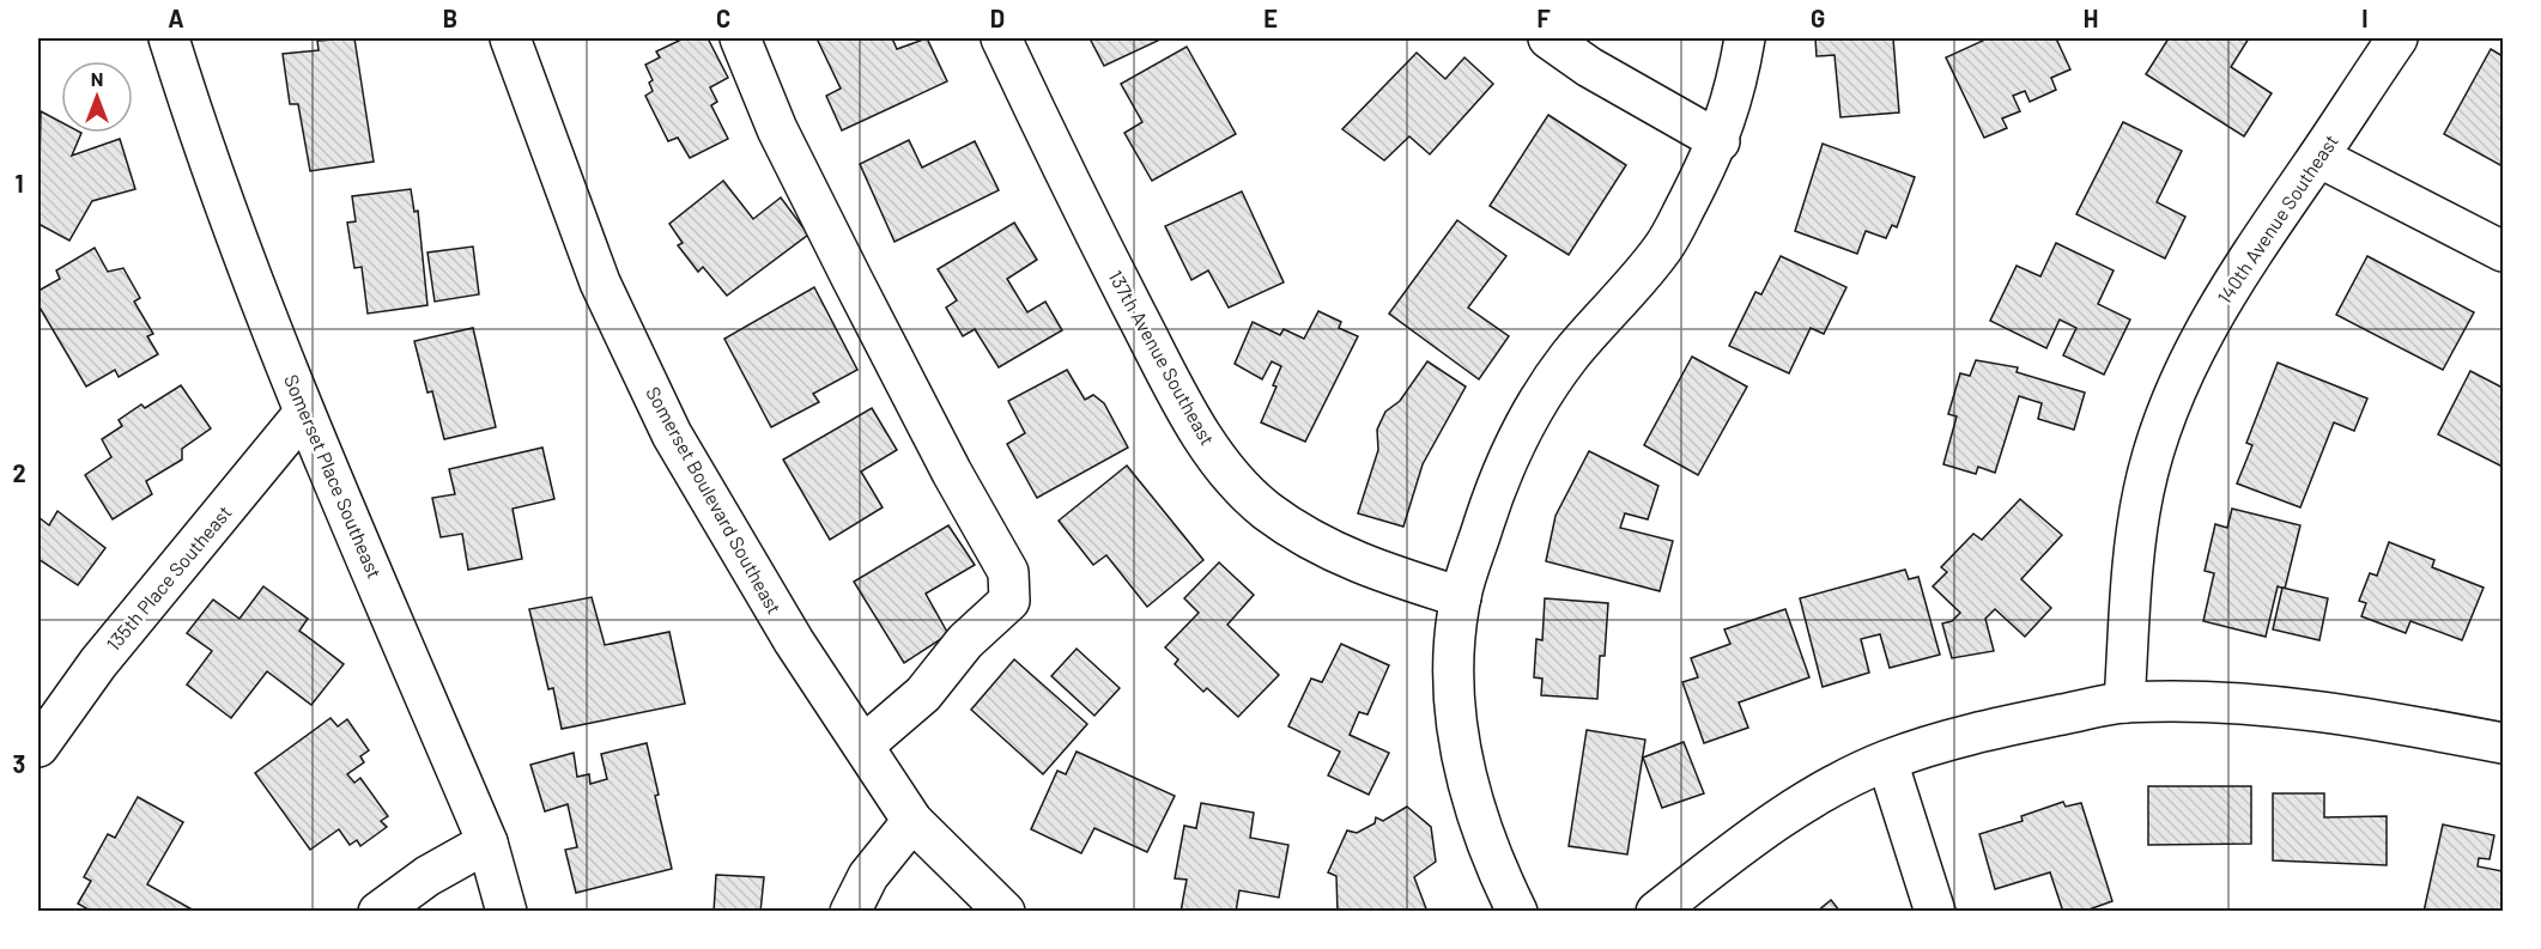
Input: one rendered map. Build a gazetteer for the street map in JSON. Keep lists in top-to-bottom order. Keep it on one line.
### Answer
{"streets":{"street":["140th Avenue Southeast","137th Avenue Southeast","Somerset Place Southeast","Somerset Boulevard Southeast","135th Place Southeast"]},"crossings":[["Somerset Place Southeast","135th Place Southeast"]],"north":"top","grid":{"columns":["A","B","C","D","E","F","G","H","I"],"rows":["1","2","3"]}}
